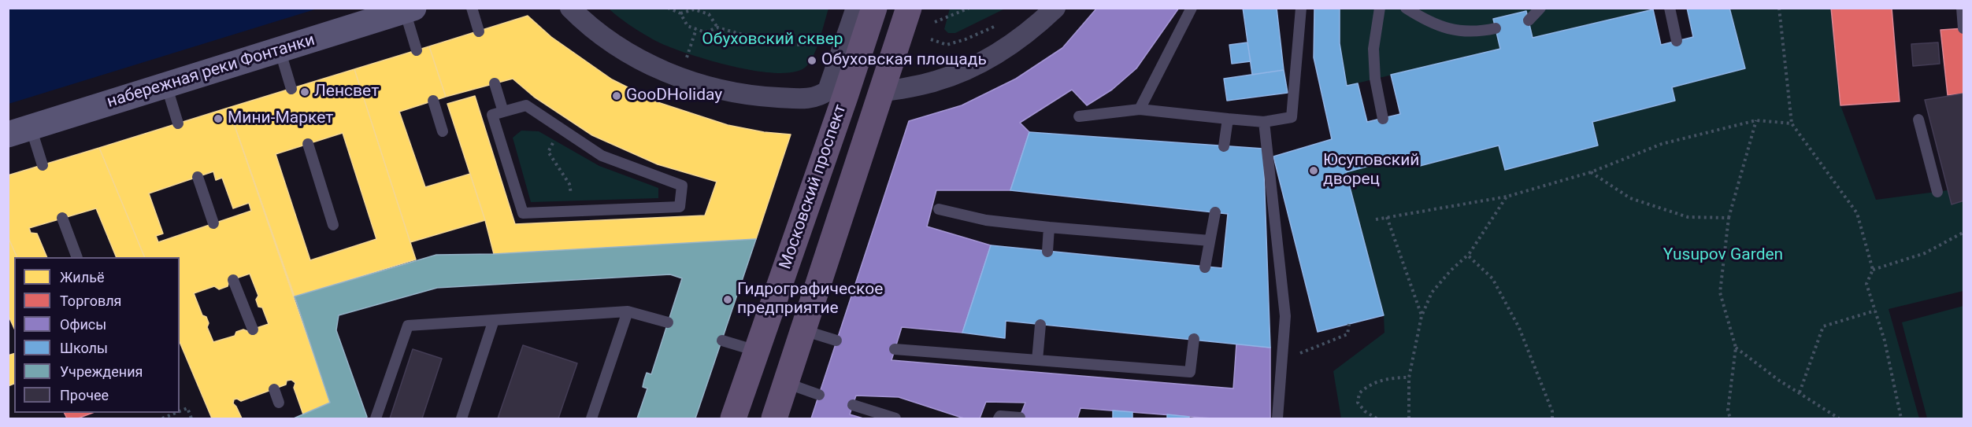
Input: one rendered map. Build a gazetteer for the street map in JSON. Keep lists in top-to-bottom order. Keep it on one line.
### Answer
{"streets":{"main road":["набережная реки Фонтанки","Московский проспект"]},"parks":["Обуховский сквер","Yusupov Garden"],"places":["Обуховская площадь","Ленсвет","GooDHoliday","Мини-Маркет","Юсуповский дворец","Гидрографическое предприятие"],"legend":["Жильё","Торговля","Офисы","Школы","Учреждения","Прочее"]}
